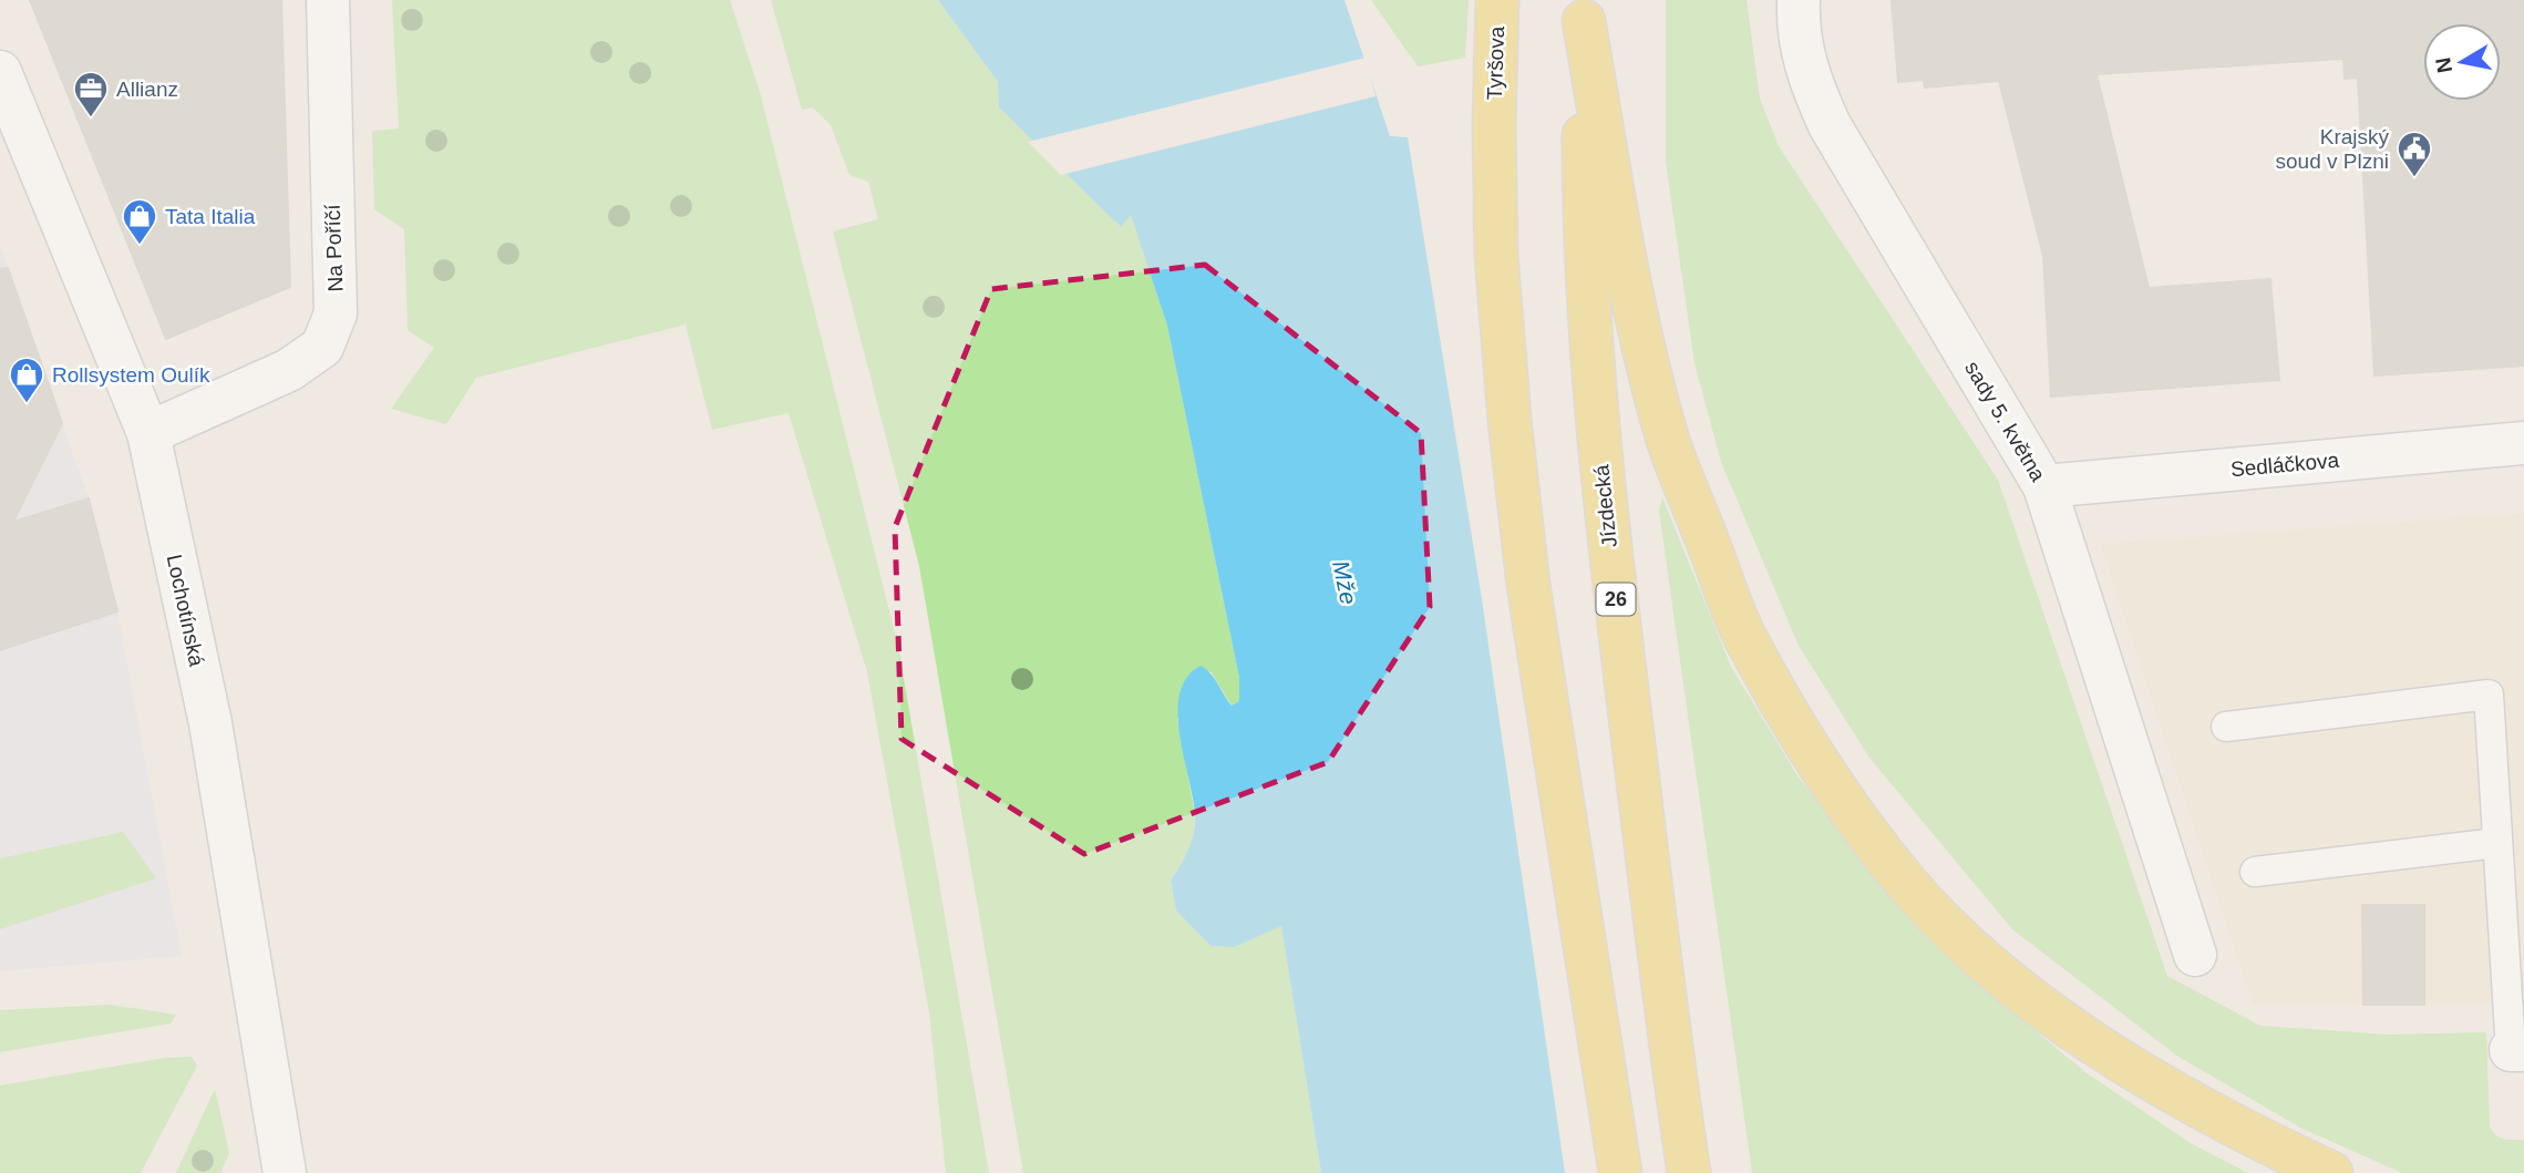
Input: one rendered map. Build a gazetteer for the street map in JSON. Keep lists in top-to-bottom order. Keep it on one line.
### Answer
{"streets":{"main road":["Tyršova","Jízdecká","26"],"street":["Na Poříčí","sady 5. května","Sedláčkova","Lochotínská"]},"crossings":[["Na Poříčí","Lochotínská"],["sady 5. května","Sedláčkova"]],"water":["Mže"],"places":{"office":["Allianz"],"public building":["Krajský soud v Plzni"],"shop":["Tata Italia","Rollsystem Oulík"]},"north":"left"}
